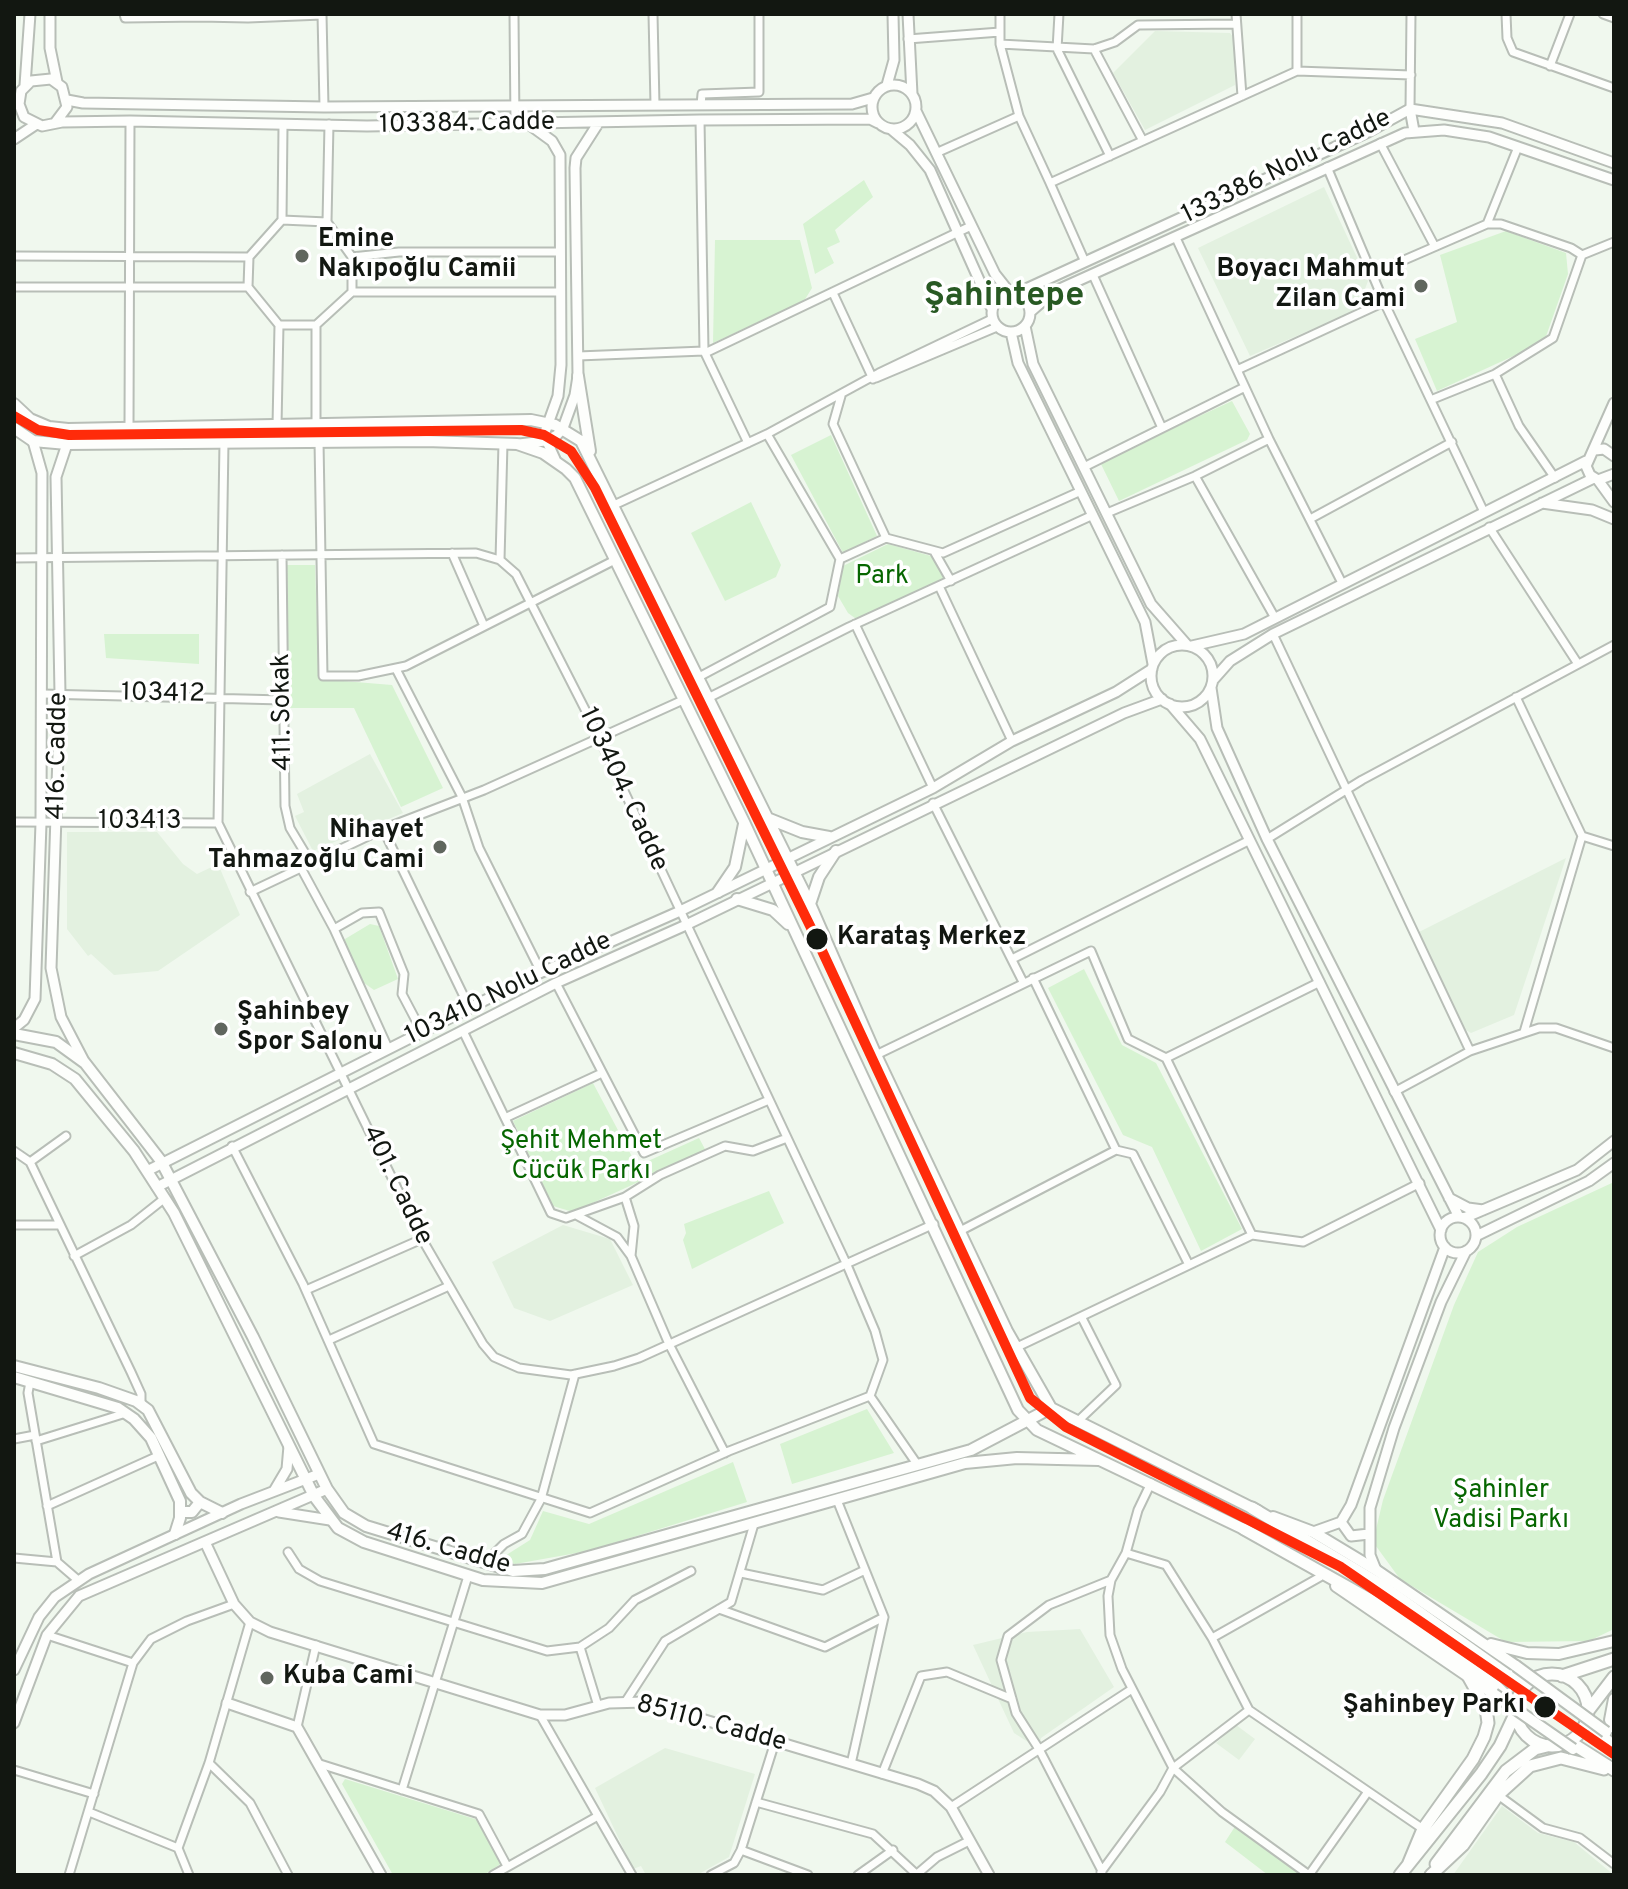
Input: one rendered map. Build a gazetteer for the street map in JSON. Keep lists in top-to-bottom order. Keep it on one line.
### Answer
{"streets":{"main road":["416. Cadde"],"street":["103384. Cadde","133386 Nolu Cadde","103412","411. Sokak","103404. Cadde","103413","103410 Nolu Cadde","401. Cadde","85110. Cadde"]},"crossings":[["103412","411. Sokak"],["103412","416. Cadde"],["103412","401. Cadde"],["416. Cadde","103413"],["416. Cadde","103410 Nolu Cadde"],["103404. Cadde","103410 Nolu Cadde"],["103404. Cadde","401. Cadde"],["103413","401. Cadde"],["103410 Nolu Cadde","401. Cadde"]],"districts":["Şahintepe"],"parks":["Park","Şehit Mehmet Cücük Parkı","Şahinler Vadisi Parkı"],"places":["Emine Nakıpoğlu Camii","Boyacı Mahmut Zilan Cami","Nihayet Tahmazoğlu Cami","Karataş Merkez","Şahinbey Spor Salonu","Kuba Cami","Şahinbey Parkı"]}
